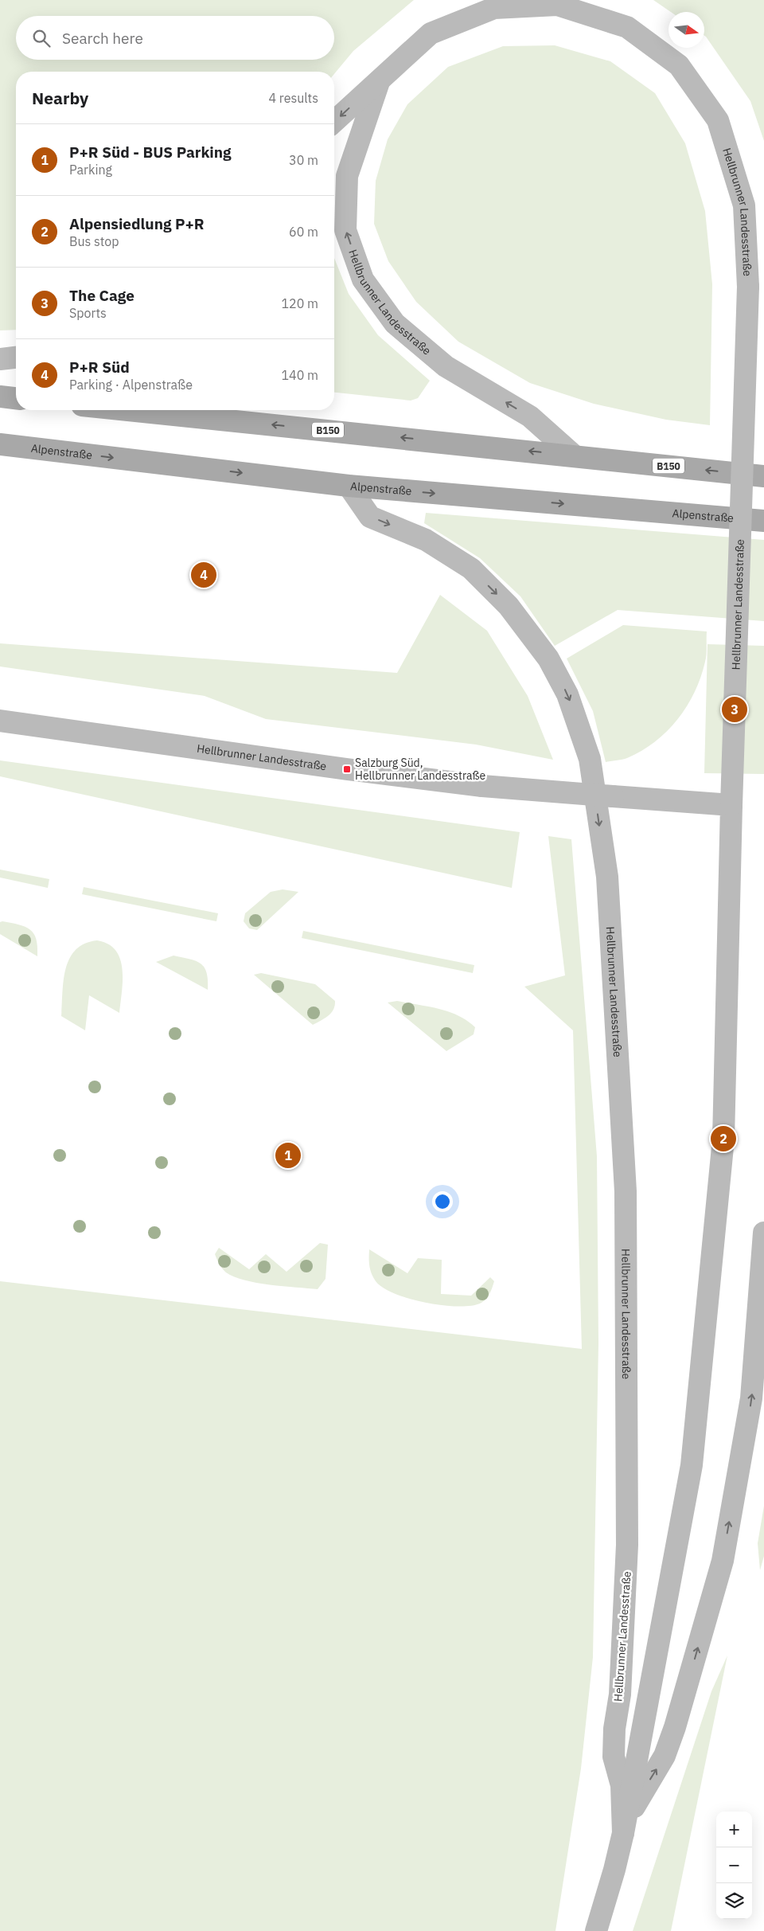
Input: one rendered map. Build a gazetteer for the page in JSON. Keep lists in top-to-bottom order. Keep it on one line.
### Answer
{"streets":{"main road":["Hellbrunner Landesstraße","B150","Alpenstraße"]},"crossings":[["Hellbrunner Landesstraße","B150"],["Hellbrunner Landesstraße","Alpenstraße"]],"places":{"transit":["Salzburg Süd, Hellbrunner Landesstraße"]},"north":"right","page":{"search":"Search here","heading":["Nearby","4 results"],"list":[{"mark":"1","name":"P+R Süd - BUS Parking","note":"Parking","value":"30 m"},{"mark":"2","name":"Alpensiedlung P+R","note":"Bus stop","value":"60 m"},{"mark":"3","name":"The Cage","note":"Sports","value":"120 m"},{"mark":"4","name":"P+R Süd","note":"Parking · Alpenstraße","value":"140 m"}],"pins":["4","3","2","1"],"map_buttons":["+","−"]}}
